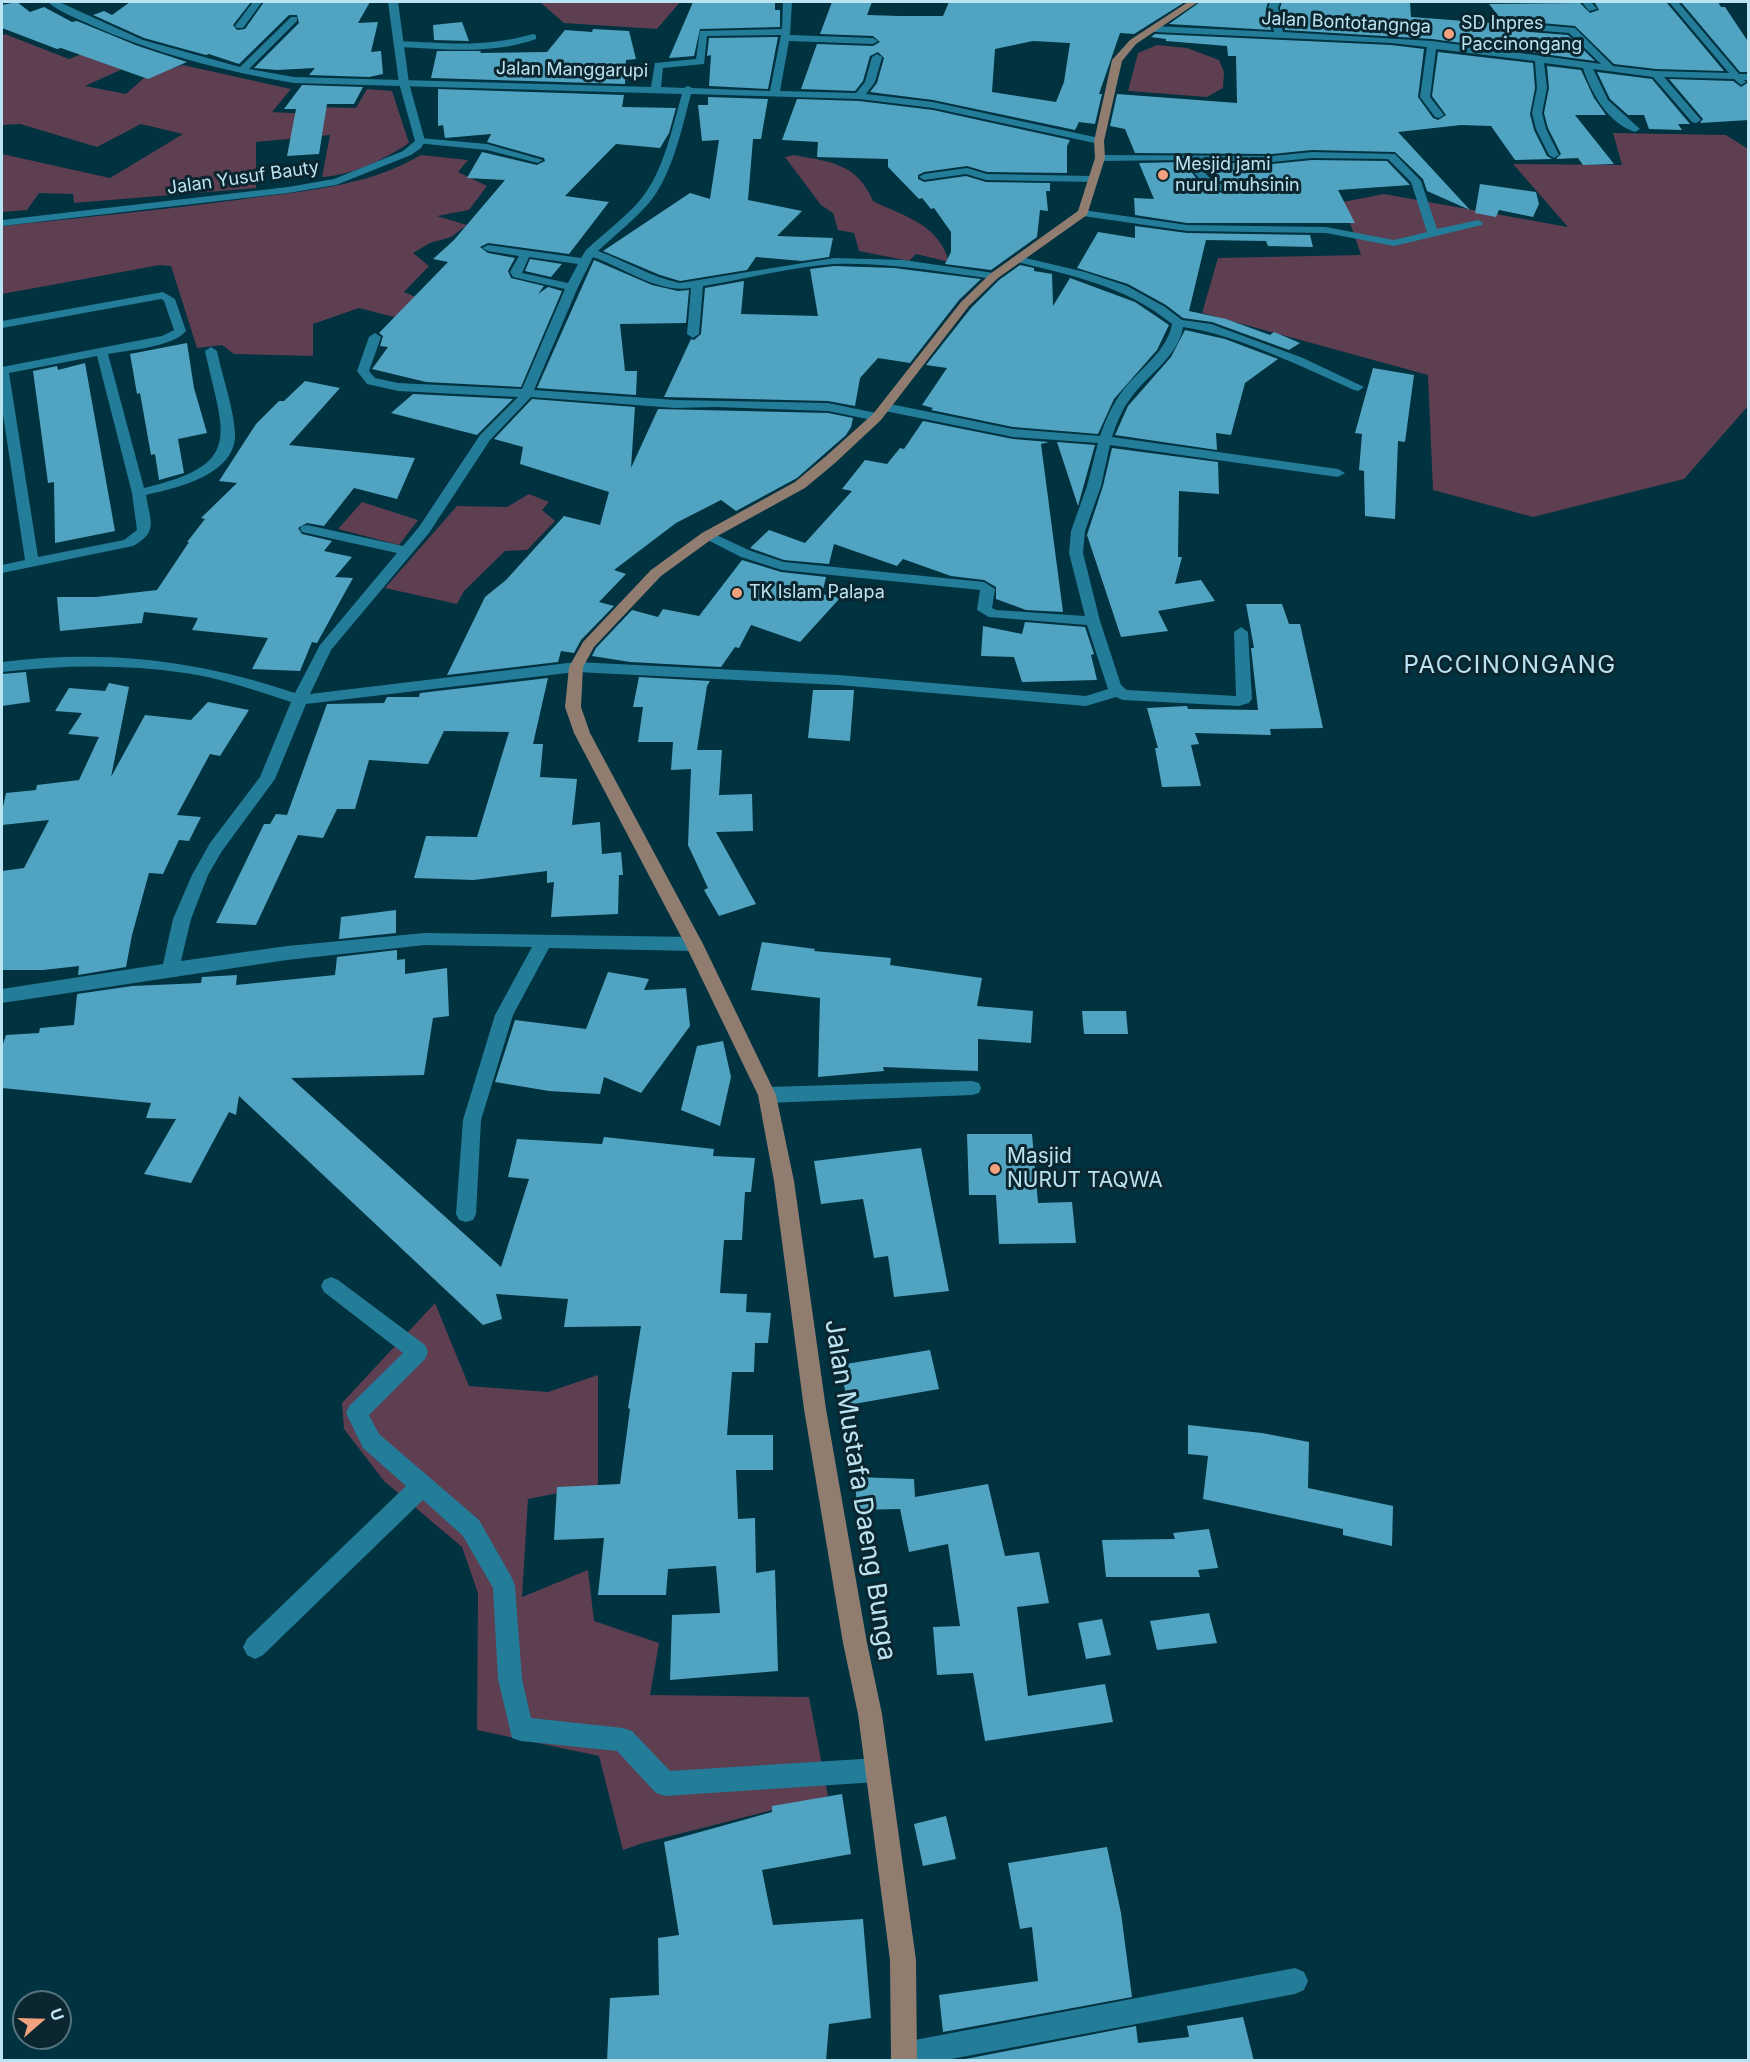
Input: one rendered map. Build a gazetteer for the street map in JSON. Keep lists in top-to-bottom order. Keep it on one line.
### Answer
{"streets":{"main road":["Jalan Mustafa Daeng Bunga"],"street":["Jalan Bontotangnga","Jalan Manggarupi","Jalan Yusuf Bauty"]},"districts":["PACCINONGANG"],"places":["SD Inpres Paccinongang","Mesjid jami nurul muhsinin","TK Islam Palapa","Masjid NURUT TAQWA"],"north":"right"}
